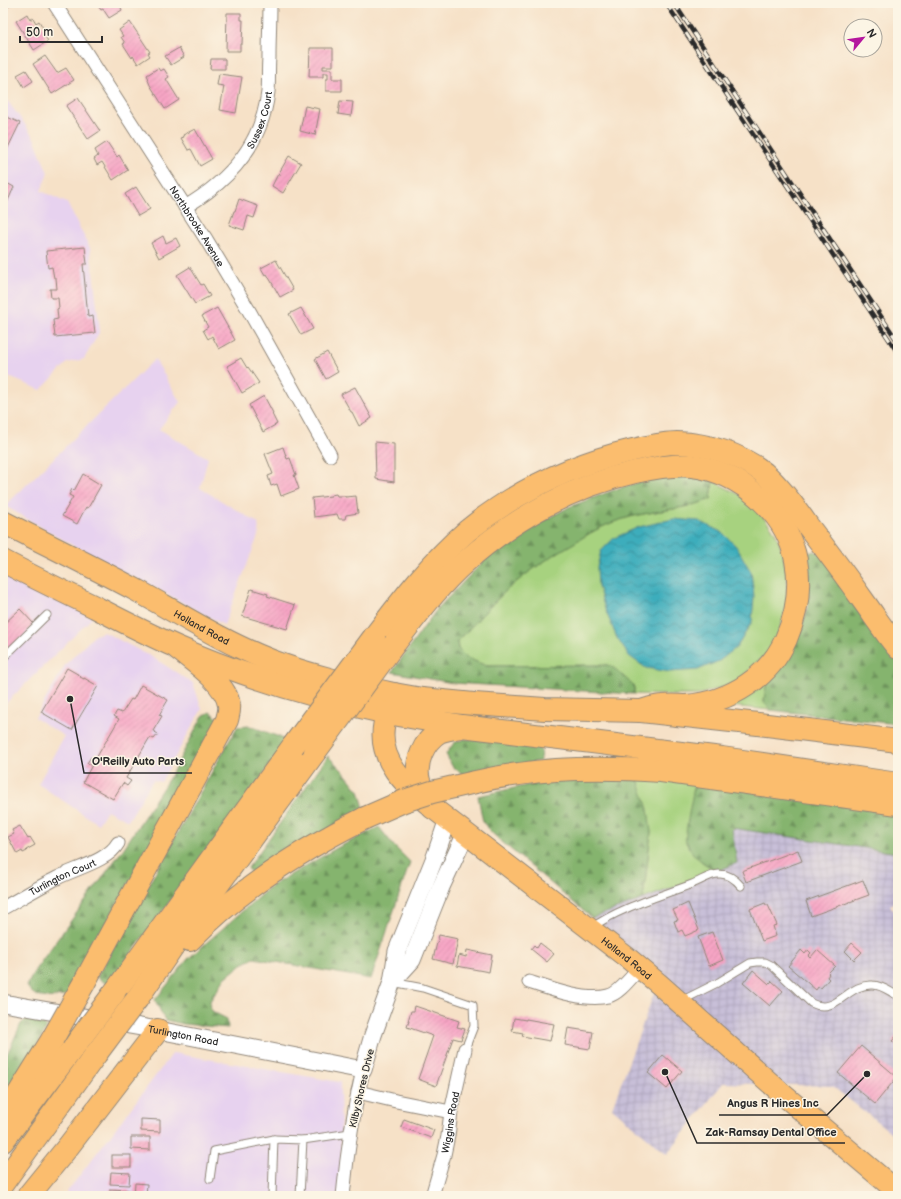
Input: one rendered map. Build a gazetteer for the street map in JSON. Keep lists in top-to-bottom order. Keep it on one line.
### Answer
{"streets":{"highway":["Holland Road"],"street":["Sussex Court","Northbrooke Avenue","Turlington Court","Turlington Road","Kilby Shores Drive","Wiggins Road"]},"crossings":[["Sussex Court","Northbrooke Avenue"],["Holland Road","Kilby Shores Drive"],["Turlington Road","Kilby Shores Drive"]],"places":["O'Reilly Auto Parts","Zak-Ramsay Dental Office","Angus R Hines Inc"],"scale_bar":"50 m","north":"top right"}
